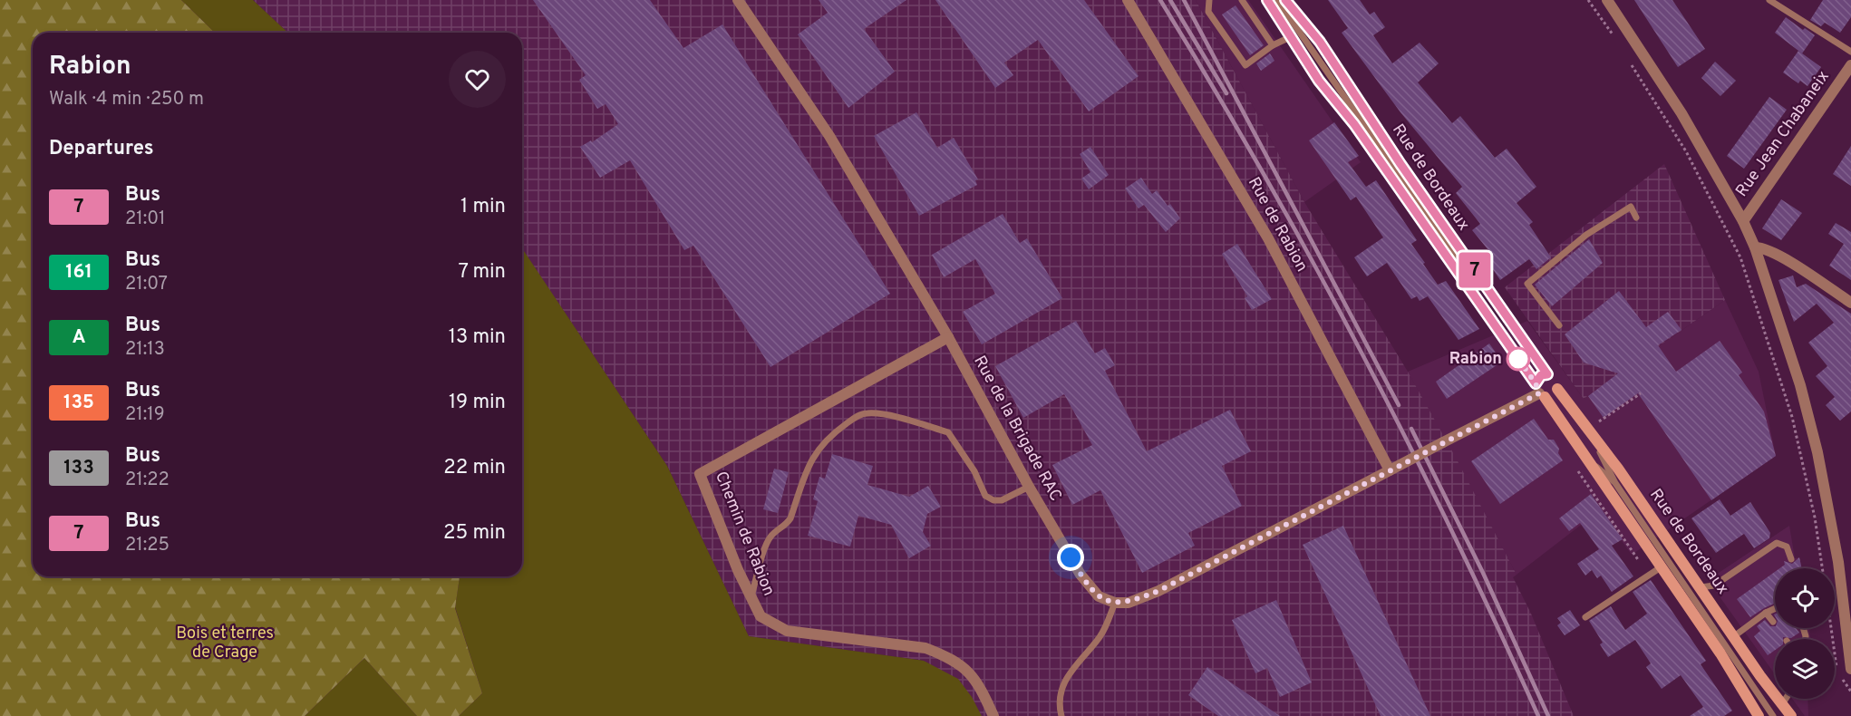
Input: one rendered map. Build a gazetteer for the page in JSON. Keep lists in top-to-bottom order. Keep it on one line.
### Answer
{"streets":{"main road":["Rue de Bordeaux"],"street":["Rue Jean Chabaneix","Rue de Rabion","Rue de la Brigade RAC","Chemin de Rabion"]},"crossings":[["Rue de la Brigade RAC","Chemin de Rabion"]],"parks":["Bois et terres de Crage"],"places":["Rabion"],"lines":["bus line 7"],"page":{"on_map":"7","heading":[["Rabion","Walk · 4 min · 250 m"],"Departures"],"list":[{"mark":"7","name":"Bus","note":"21:01","value":"1 min"},{"mark":"161","name":"Bus","note":"21:07","value":"7 min"},{"mark":"A","name":"Bus","note":"21:13","value":"13 min"},{"mark":"135","name":"Bus","note":"21:19","value":"19 min"},{"mark":"133","name":"Bus","note":"21:22","value":"22 min"},{"mark":"7","name":"Bus","note":"21:25","value":"25 min"}]}}
